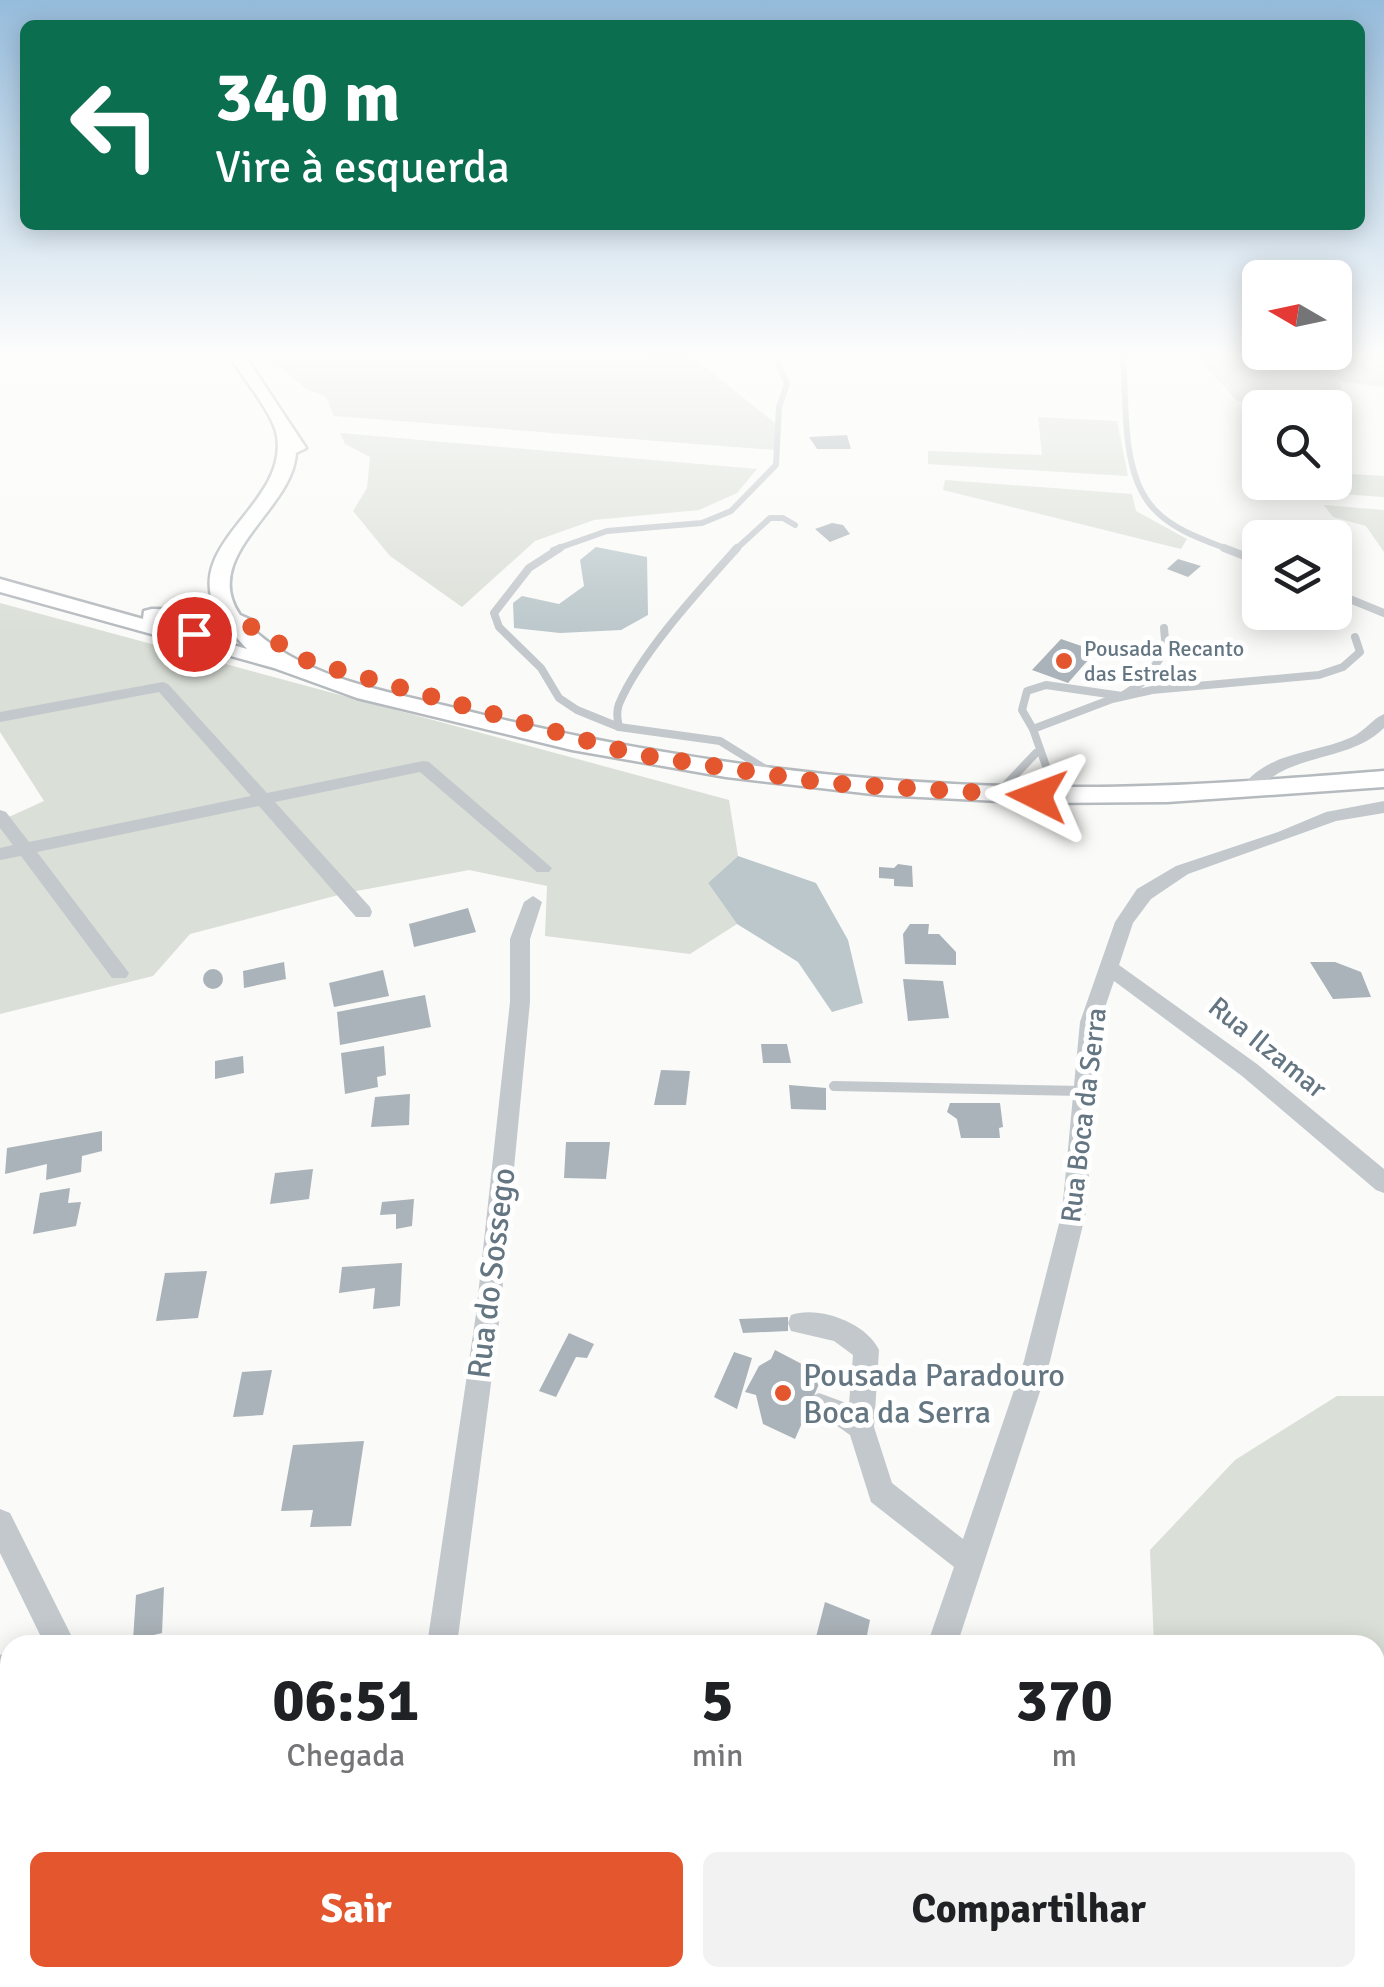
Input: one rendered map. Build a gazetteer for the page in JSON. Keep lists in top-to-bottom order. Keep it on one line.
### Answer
{"streets":{"street":["Rua Ilzamar","Rua Boca da Serra","Rua do Sossego"]},"crossings":[["Rua Ilzamar","Rua Boca da Serra"]],"places":["Pousada Recanto das Estrelas","Pousada Paradouro Boca da Serra"],"north":"left","page":{"turn":["340 m","Vire à esquerda"],"eta":["06:51","Chegada","5","min","370","m"],"buttons":["Sair","Compartilhar"]}}
